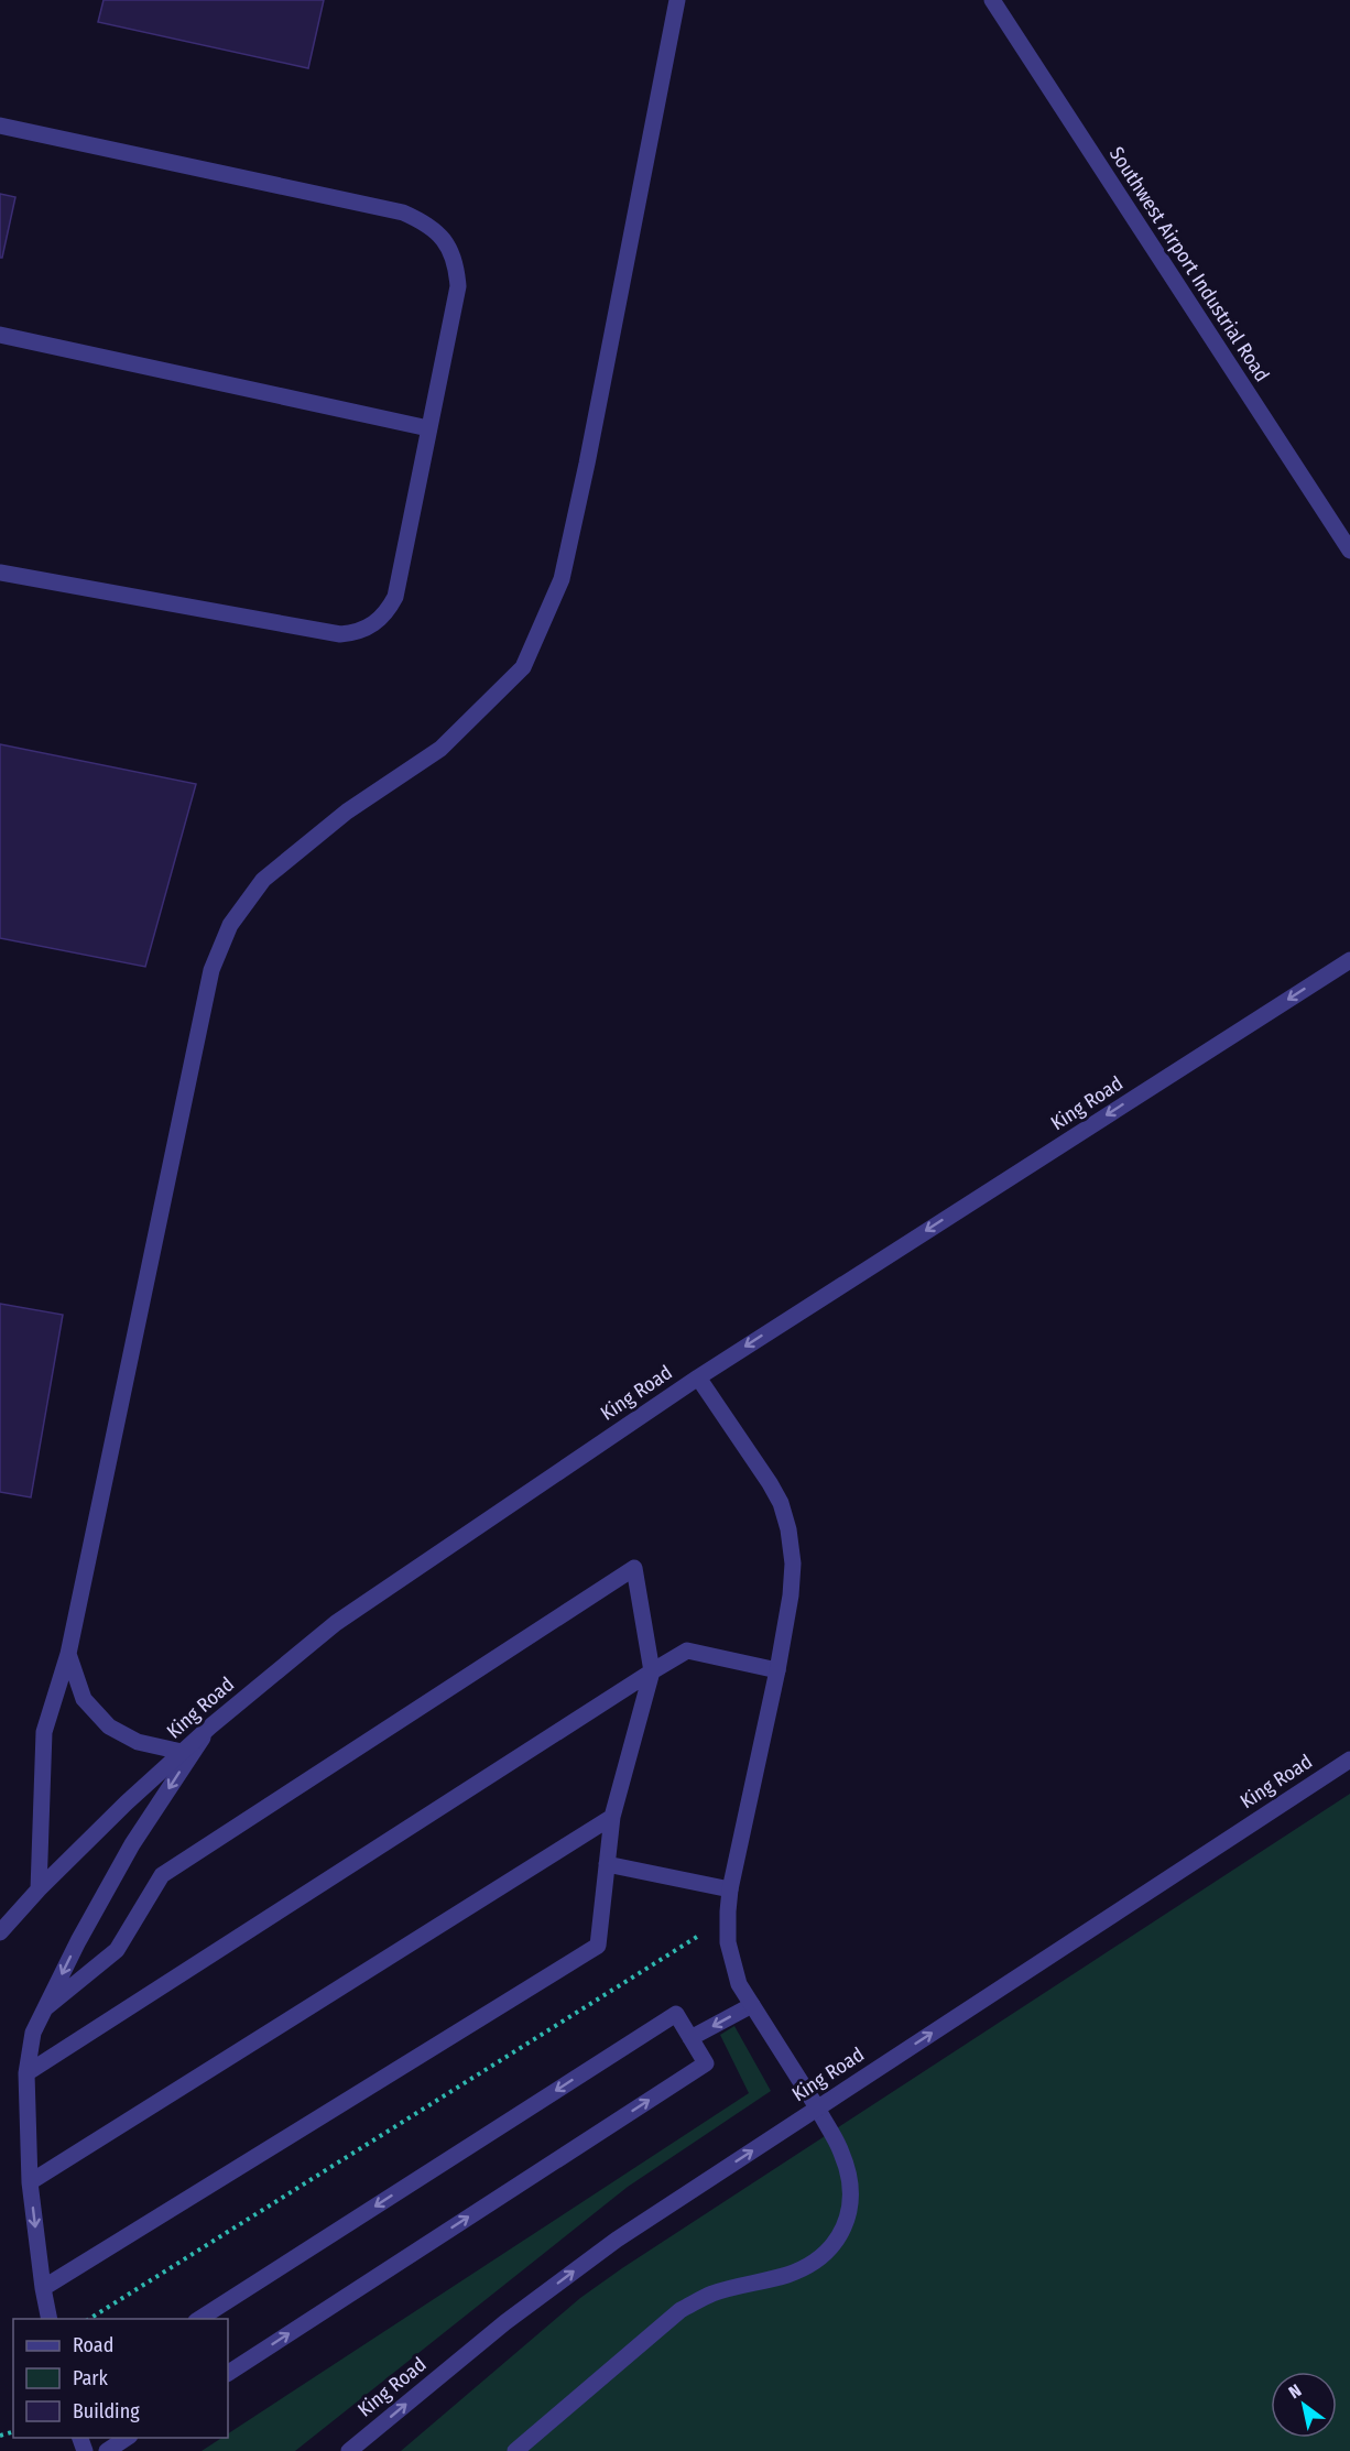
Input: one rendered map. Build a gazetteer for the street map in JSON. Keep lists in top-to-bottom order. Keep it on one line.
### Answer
{"streets":{"street":["Southwest Airport Industrial Road","King Road"]},"legend":["Road","Park","Building"],"north":"top left"}
